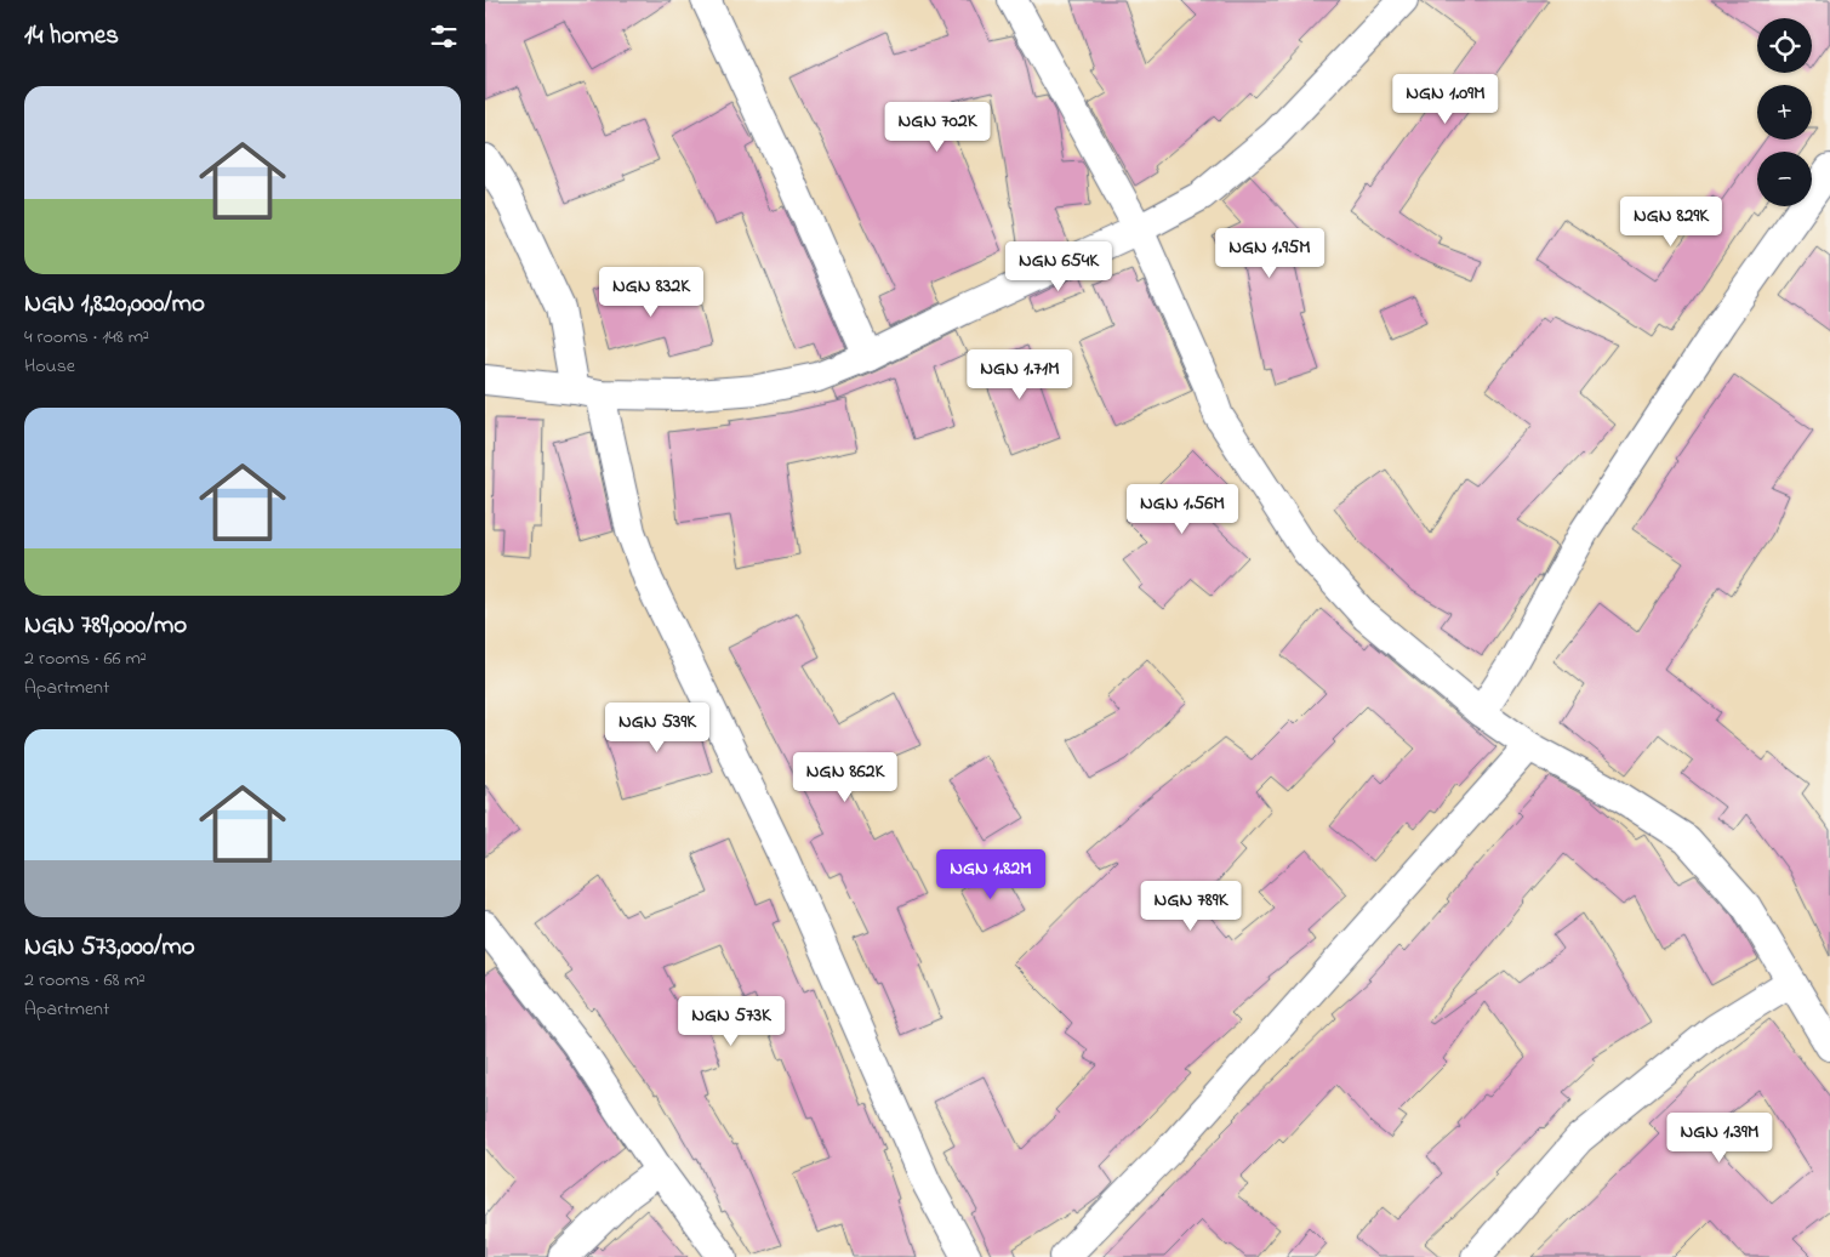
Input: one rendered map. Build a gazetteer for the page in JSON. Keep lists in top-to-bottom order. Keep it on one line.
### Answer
{"page":{"heading":"14 homes","map_buttons":["+","−"],"list":[{"name":"NGN 1,820,000/mo","note":"4 rooms · 148 m² · House"},{"name":"NGN 789,000/mo","note":"2 rooms · 66 m² · Apartment"},{"name":"NGN 573,000/mo","note":"2 rooms · 68 m² · Apartment"}],"price":["NGN 1.09M","NGN 702K","NGN 829K","NGN 1.95M","NGN 654K","NGN 832K","NGN 1.71M","NGN 1.56M","NGN 539K","NGN 862K","NGN 1.82M","NGN 789K","NGN 573K","NGN 1.39M"]}}
